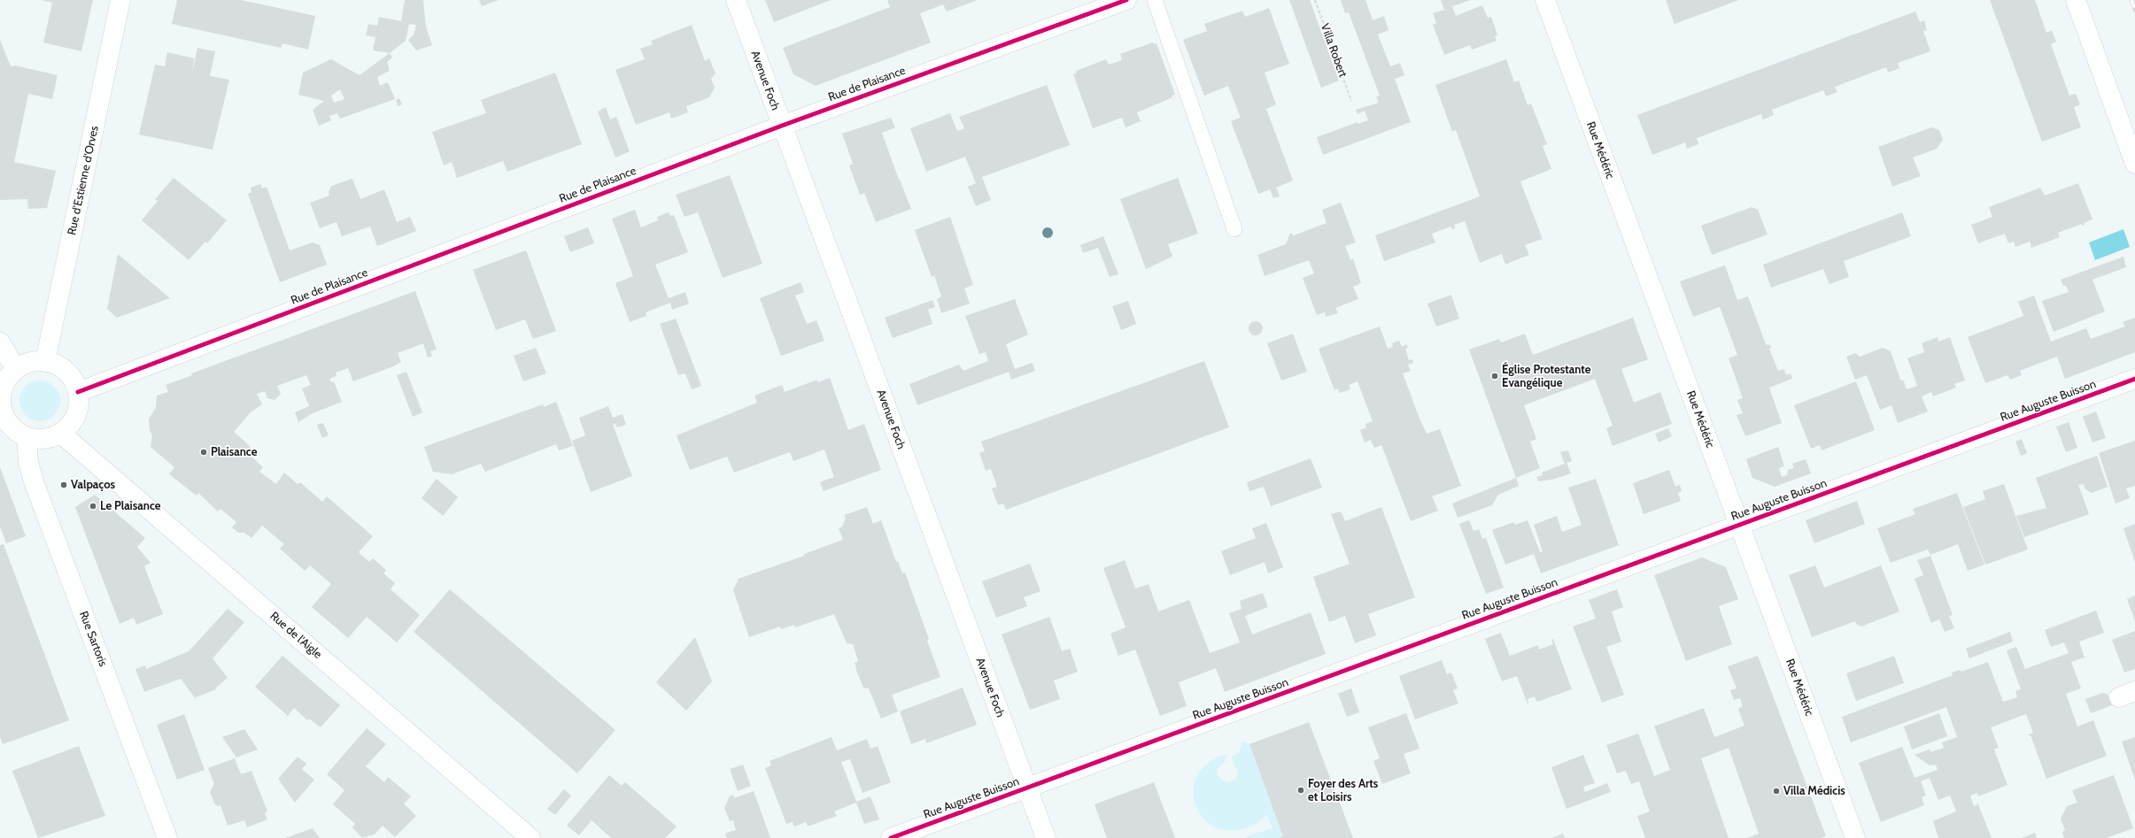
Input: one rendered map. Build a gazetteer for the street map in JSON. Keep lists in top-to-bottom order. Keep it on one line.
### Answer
{"streets":{"street":["Avenue Foch","Rue de Plaisance","Rue Médéric","Rue d'Estienne d'Orves","Rue Auguste Buisson","Rue de l'Aigle","Rue Sartoris"],"path":["Villa Robert"]},"crossings":[["Avenue Foch","Rue de Plaisance"],["Avenue Foch","Rue Auguste Buisson"],["Rue de Plaisance","Rue d'Estienne d'Orves"],["Rue de Plaisance","Rue de l'Aigle"],["Rue de Plaisance","Rue Sartoris"],["Rue Médéric","Rue Auguste Buisson"],["Rue d'Estienne d'Orves","Rue de l'Aigle"],["Rue d'Estienne d'Orves","Rue Sartoris"],["Rue de l'Aigle","Rue Sartoris"]],"places":["Église Protestante Evangélique","Plaisance","Valpaços","Le Plaisance","Foyer des Arts et Loisirs","Villa Médicis"]}
